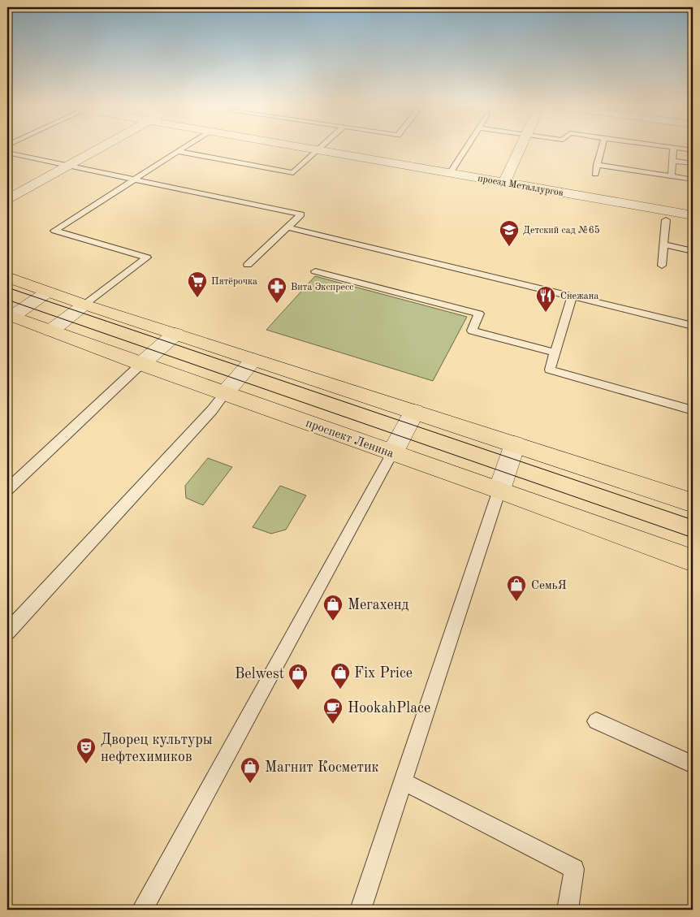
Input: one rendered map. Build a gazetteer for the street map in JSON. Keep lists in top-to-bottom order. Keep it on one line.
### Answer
{"streets":{"main road":["проспект Ленина"],"street":["проезд Металлургов"]},"places":{"school or university":["Детский сад №65"],"supermarket":["Пятёрочка"],"pharmacy":["Вита Экспресс"],"restaurant":["Снежана"],"shop":["СемьЯ","Мегахенд","Fix Price","Belwest","Магнит Косметик"],"cafe":["HookahPlace"],"theatre":["Дворец культуры нефтехимиков"]}}
